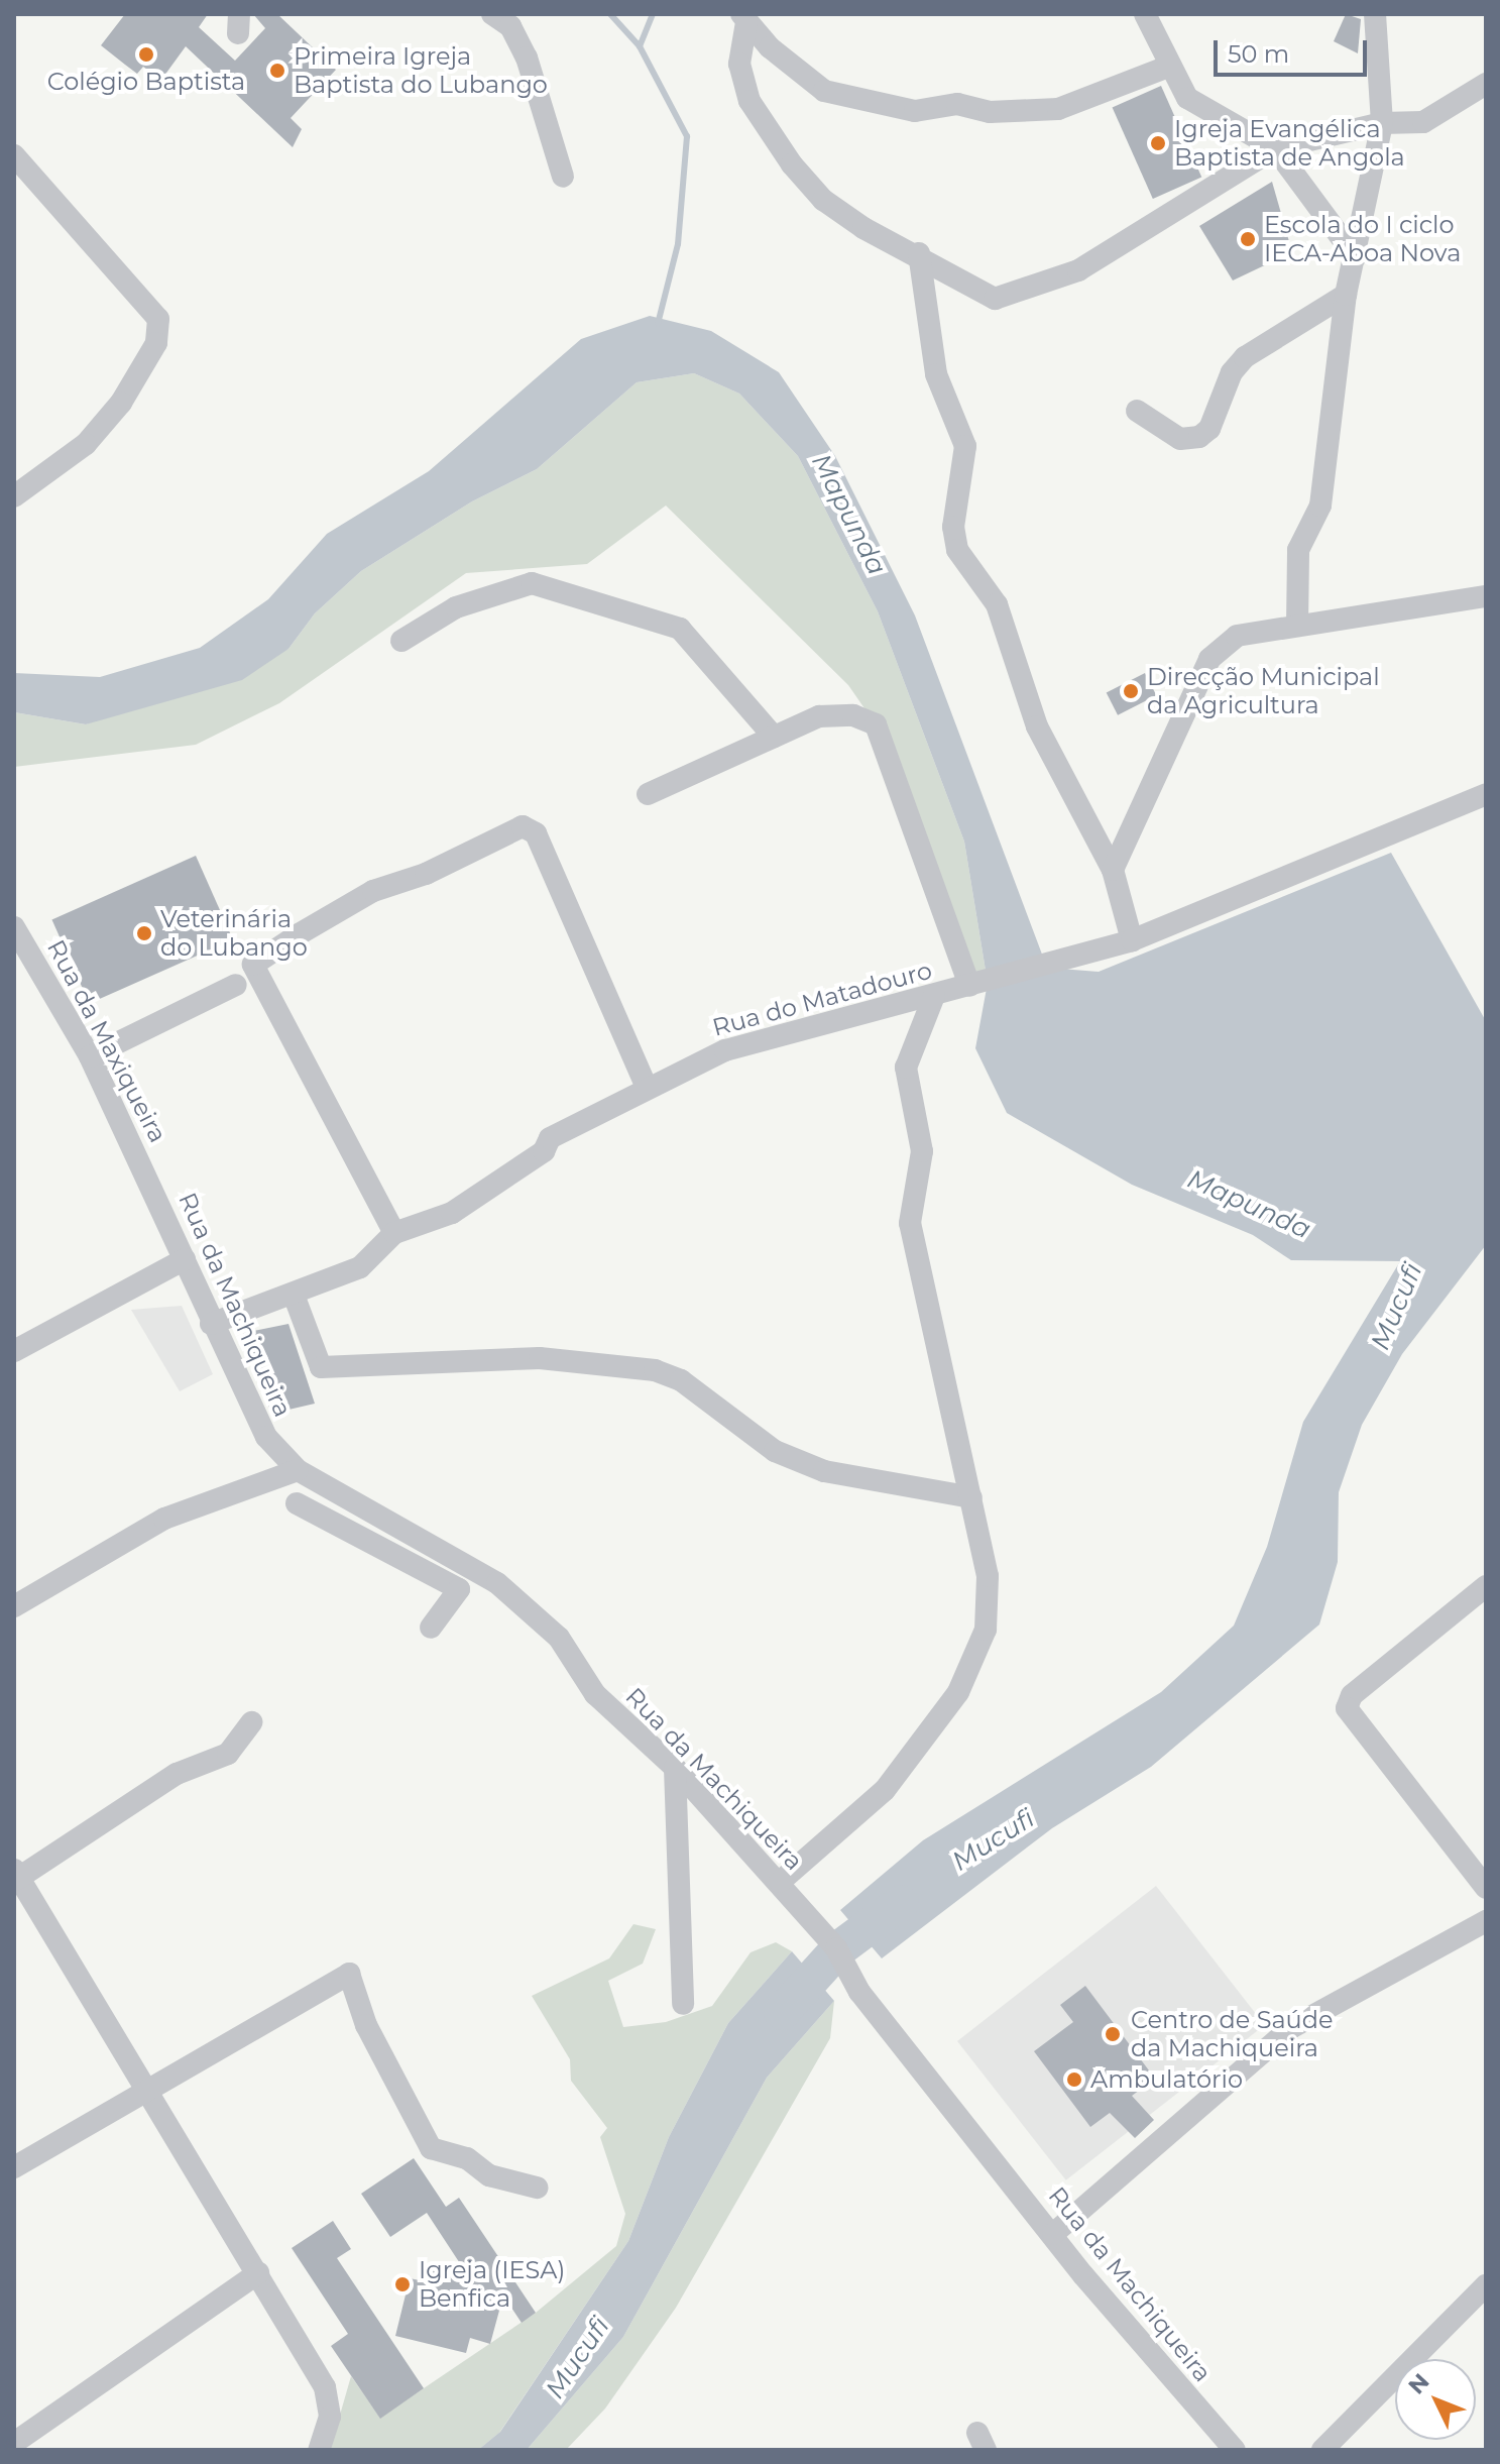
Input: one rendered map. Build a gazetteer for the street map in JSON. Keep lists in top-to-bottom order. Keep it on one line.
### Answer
{"streets":{"street":["Rua do Matadouro","Rua da Maxiqueira","Rua da Machiqueira"]},"crossings":[["Rua do Matadouro","Rua da Machiqueira"],["Rua da Maxiqueira","Rua da Machiqueira"]],"water":["Mapunda","Mucufi"],"places":["Colégio Baptista","Primeira Igreja Baptista do Lubango","Igreja Evangélica Baptista de Angola","Escola do I ciclo IECA-Aboa Nova","Direcção Municipal da Agricultura","Veterinária do Lubango","Centro de Saúde da Machiqueira","Ambulatório","Igreja (IESA) Benfica"],"scale_bar":"50 m","north":"top left"}
